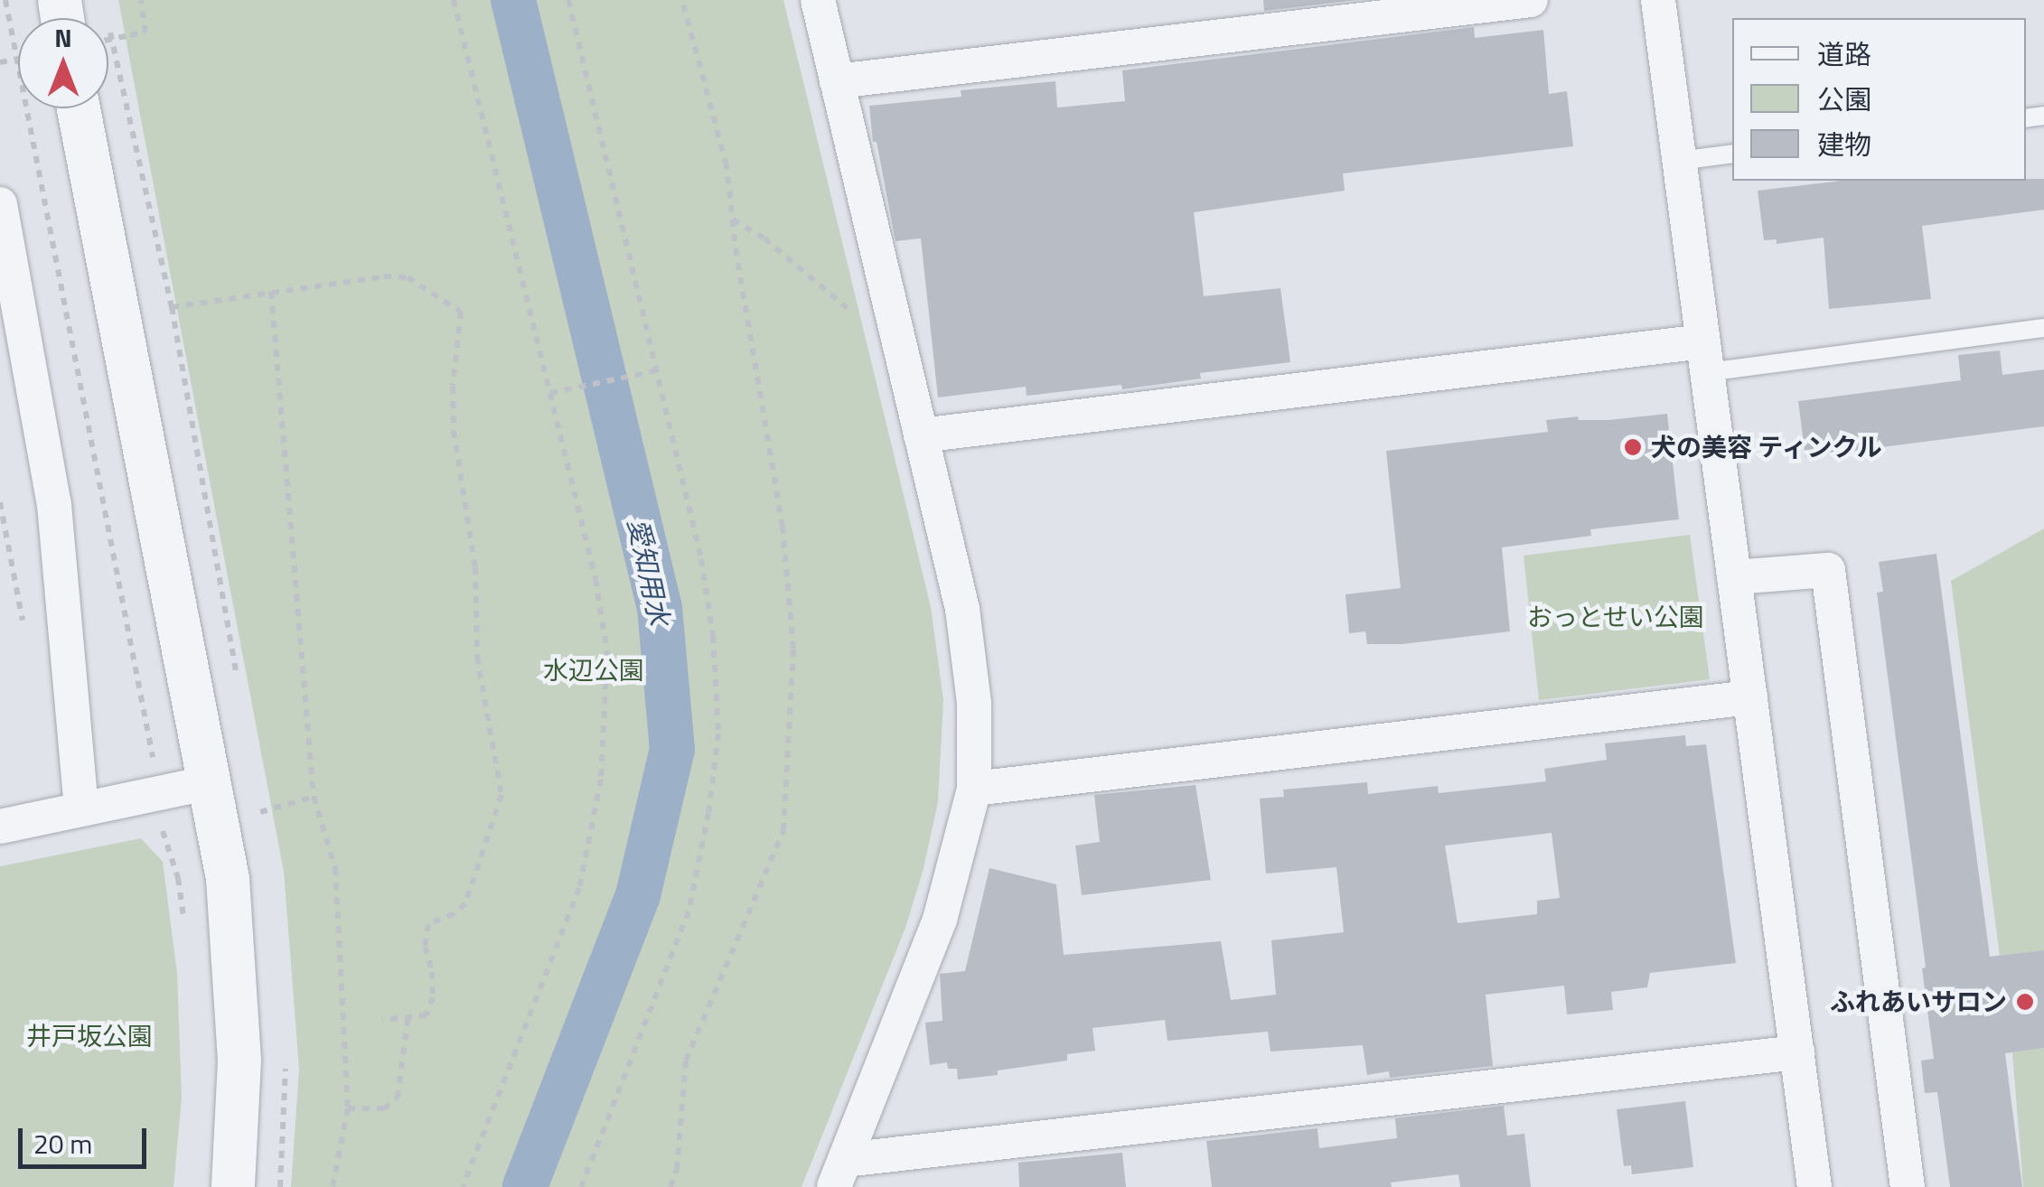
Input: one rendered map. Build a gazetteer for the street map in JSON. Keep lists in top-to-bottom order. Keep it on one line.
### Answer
{"water":["愛知用水"],"parks":["おっとせい公園","水辺公園","井戸坂公園"],"places":["犬の美容 ティンクル","ふれあいサロン"],"legend":["道路","公園","建物"],"scale_bar":"20 m","north":"top"}
